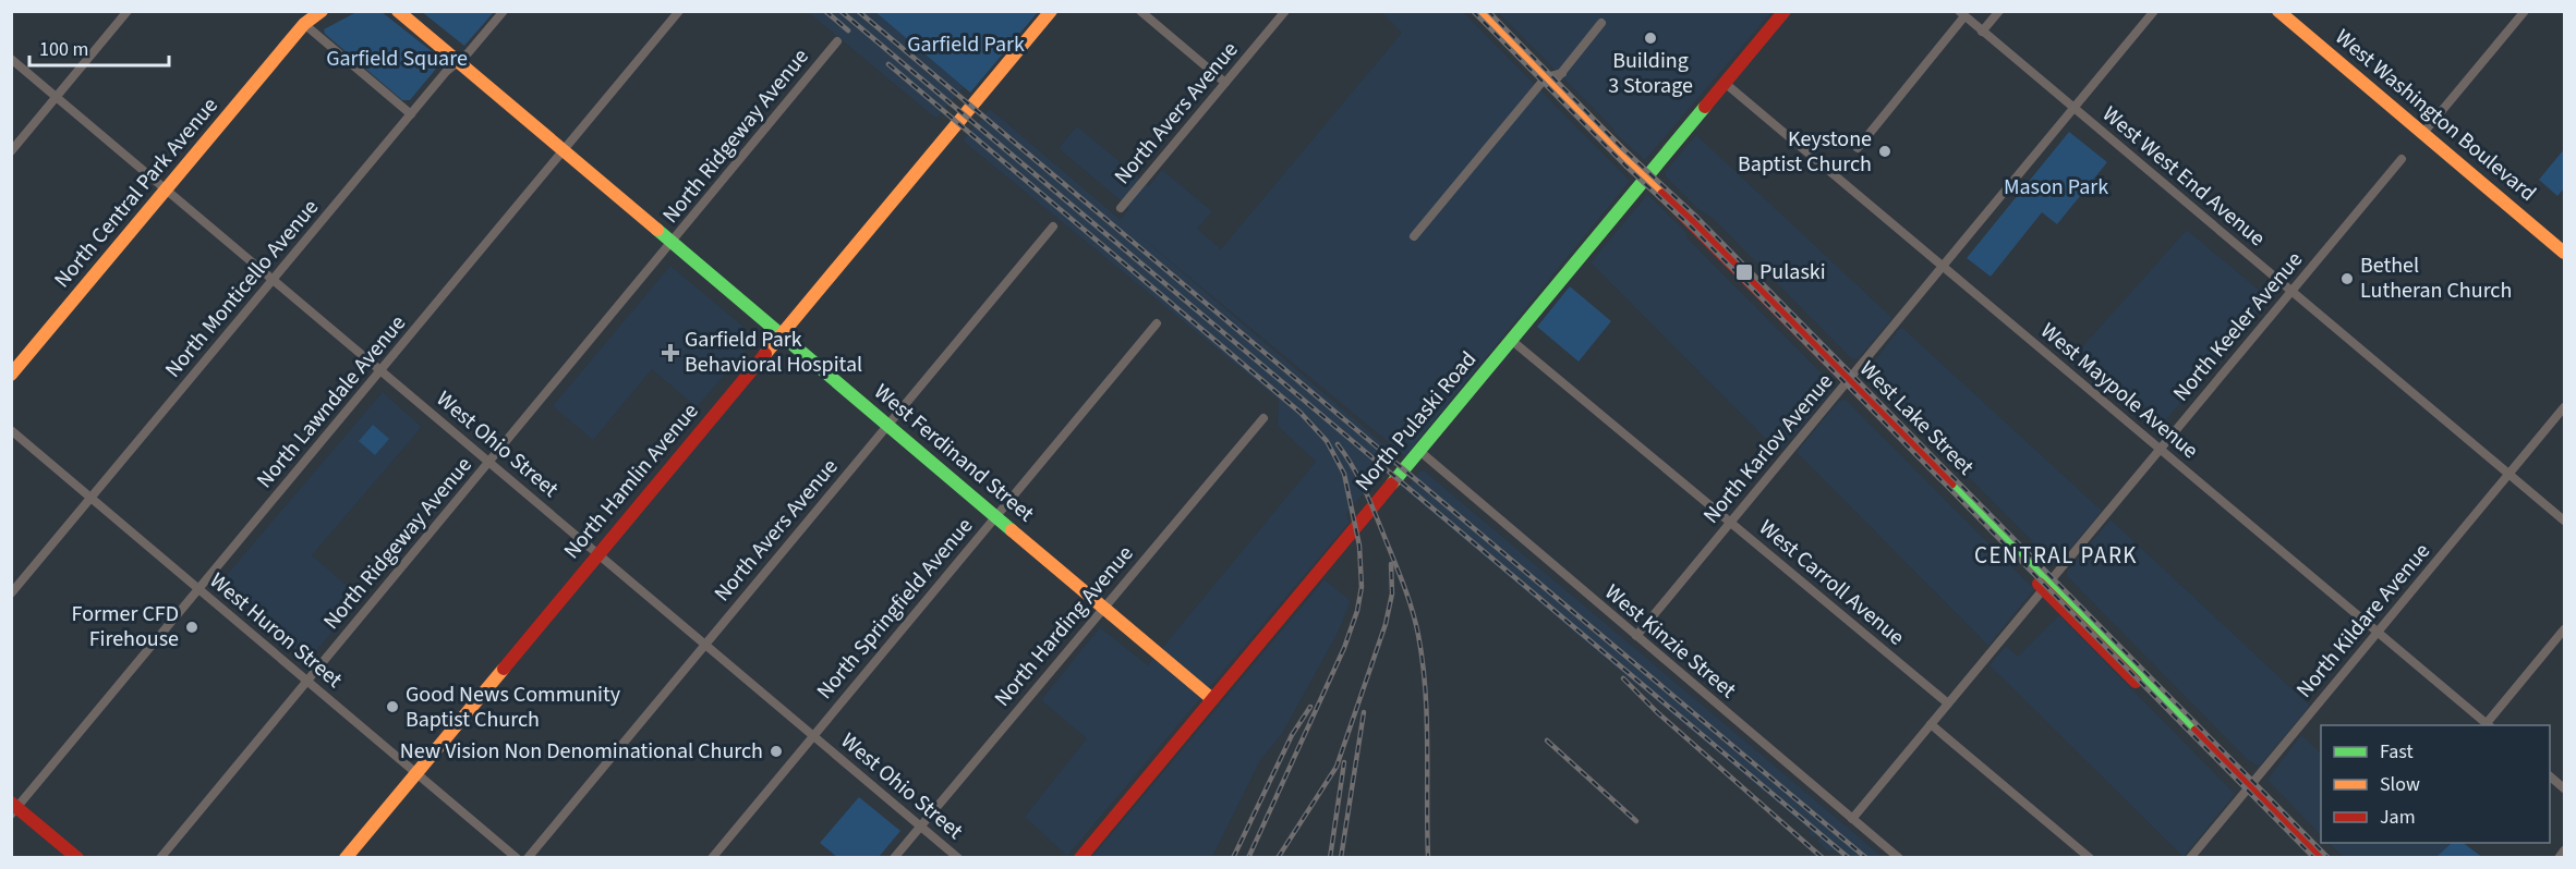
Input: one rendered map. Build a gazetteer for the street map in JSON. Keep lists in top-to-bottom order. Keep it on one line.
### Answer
{"streets":{"street":["North Avers Avenue","West Washington Boulevard","North Ridgeway Avenue","West West End Avenue","North Central Park Avenue","North Monticello Avenue","North Keeler Avenue","West Maypole Avenue","North Lawndale Avenue","West Lake Street","North Pulaski Road","West Ohio Street","North Karlov Avenue","West Ferdinand Street","North Hamlin Avenue","West Carroll Avenue","North Springfield Avenue","North Kildare Avenue","North Harding Avenue","West Huron Street","West Kinzie Street"]},"crossings":[["North Avers Avenue","West Ohio Street"],["North Avers Avenue","West Ferdinand Street"],["North Ridgeway Avenue","West Ohio Street"],["North Ridgeway Avenue","West Ferdinand Street"],["North Ridgeway Avenue","West Huron Street"],["West West End Avenue","North Keeler Avenue"],["West West End Avenue","North Karlov Avenue"],["West West End Avenue","North Kildare Avenue"],["North Central Park Avenue","West Ohio Street"],["North Monticello Avenue","West Ohio Street"],["North Monticello Avenue","West Ferdinand Street"],["North Monticello Avenue","West Huron Street"],["North Keeler Avenue","West Maypole Avenue"],["North Keeler Avenue","West Lake Street"],["North Keeler Avenue","West Carroll Avenue"],["North Keeler Avenue","West Kinzie Street"],["West Maypole Avenue","North Pulaski Road"],["West Maypole Avenue","North Karlov Avenue"],["West Maypole Avenue","North Kildare Avenue"],["North Lawndale Avenue","West Ohio Street"],["North Lawndale Avenue","West Ferdinand Street"],["North Lawndale Avenue","West Huron Street"],["West Lake Street","North Pulaski Road"],["West Lake Street","North Karlov Avenue"],["West Lake Street","North Kildare Avenue"],["North Pulaski Road","West Ferdinand Street"],["North Pulaski Road","West Carroll Avenue"],["North Pulaski Road","West Kinzie Street"],["West Ohio Street","North Hamlin Avenue"],["West Ohio Street","North Springfield Avenue"],["West Ohio Street","North Harding Avenue"],["North Karlov Avenue","West Carroll Avenue"],["North Karlov Avenue","West Kinzie Street"],["West Ferdinand Street","North Hamlin Avenue"],["West Ferdinand Street","North Springfield Avenue"],["West Ferdinand Street","North Harding Avenue"],["North Hamlin Avenue","West Huron Street"]],"districts":["CENTRAL PARK"],"parks":["Garfield Park","Garfield Square","Mason Park"],"places":{"other":["Building 3 Storage","Keystone Baptist Church","Bethel Lutheran Church","Former CFD Firehouse","Good News Community Baptist Church","New Vision Non Denominational Church"],"transit":["Pulaski"],"health":["Garfield Park Behavioral Hospital"]},"legend":["Fast","Slow","Jam"],"scale_bar":"100 m"}
